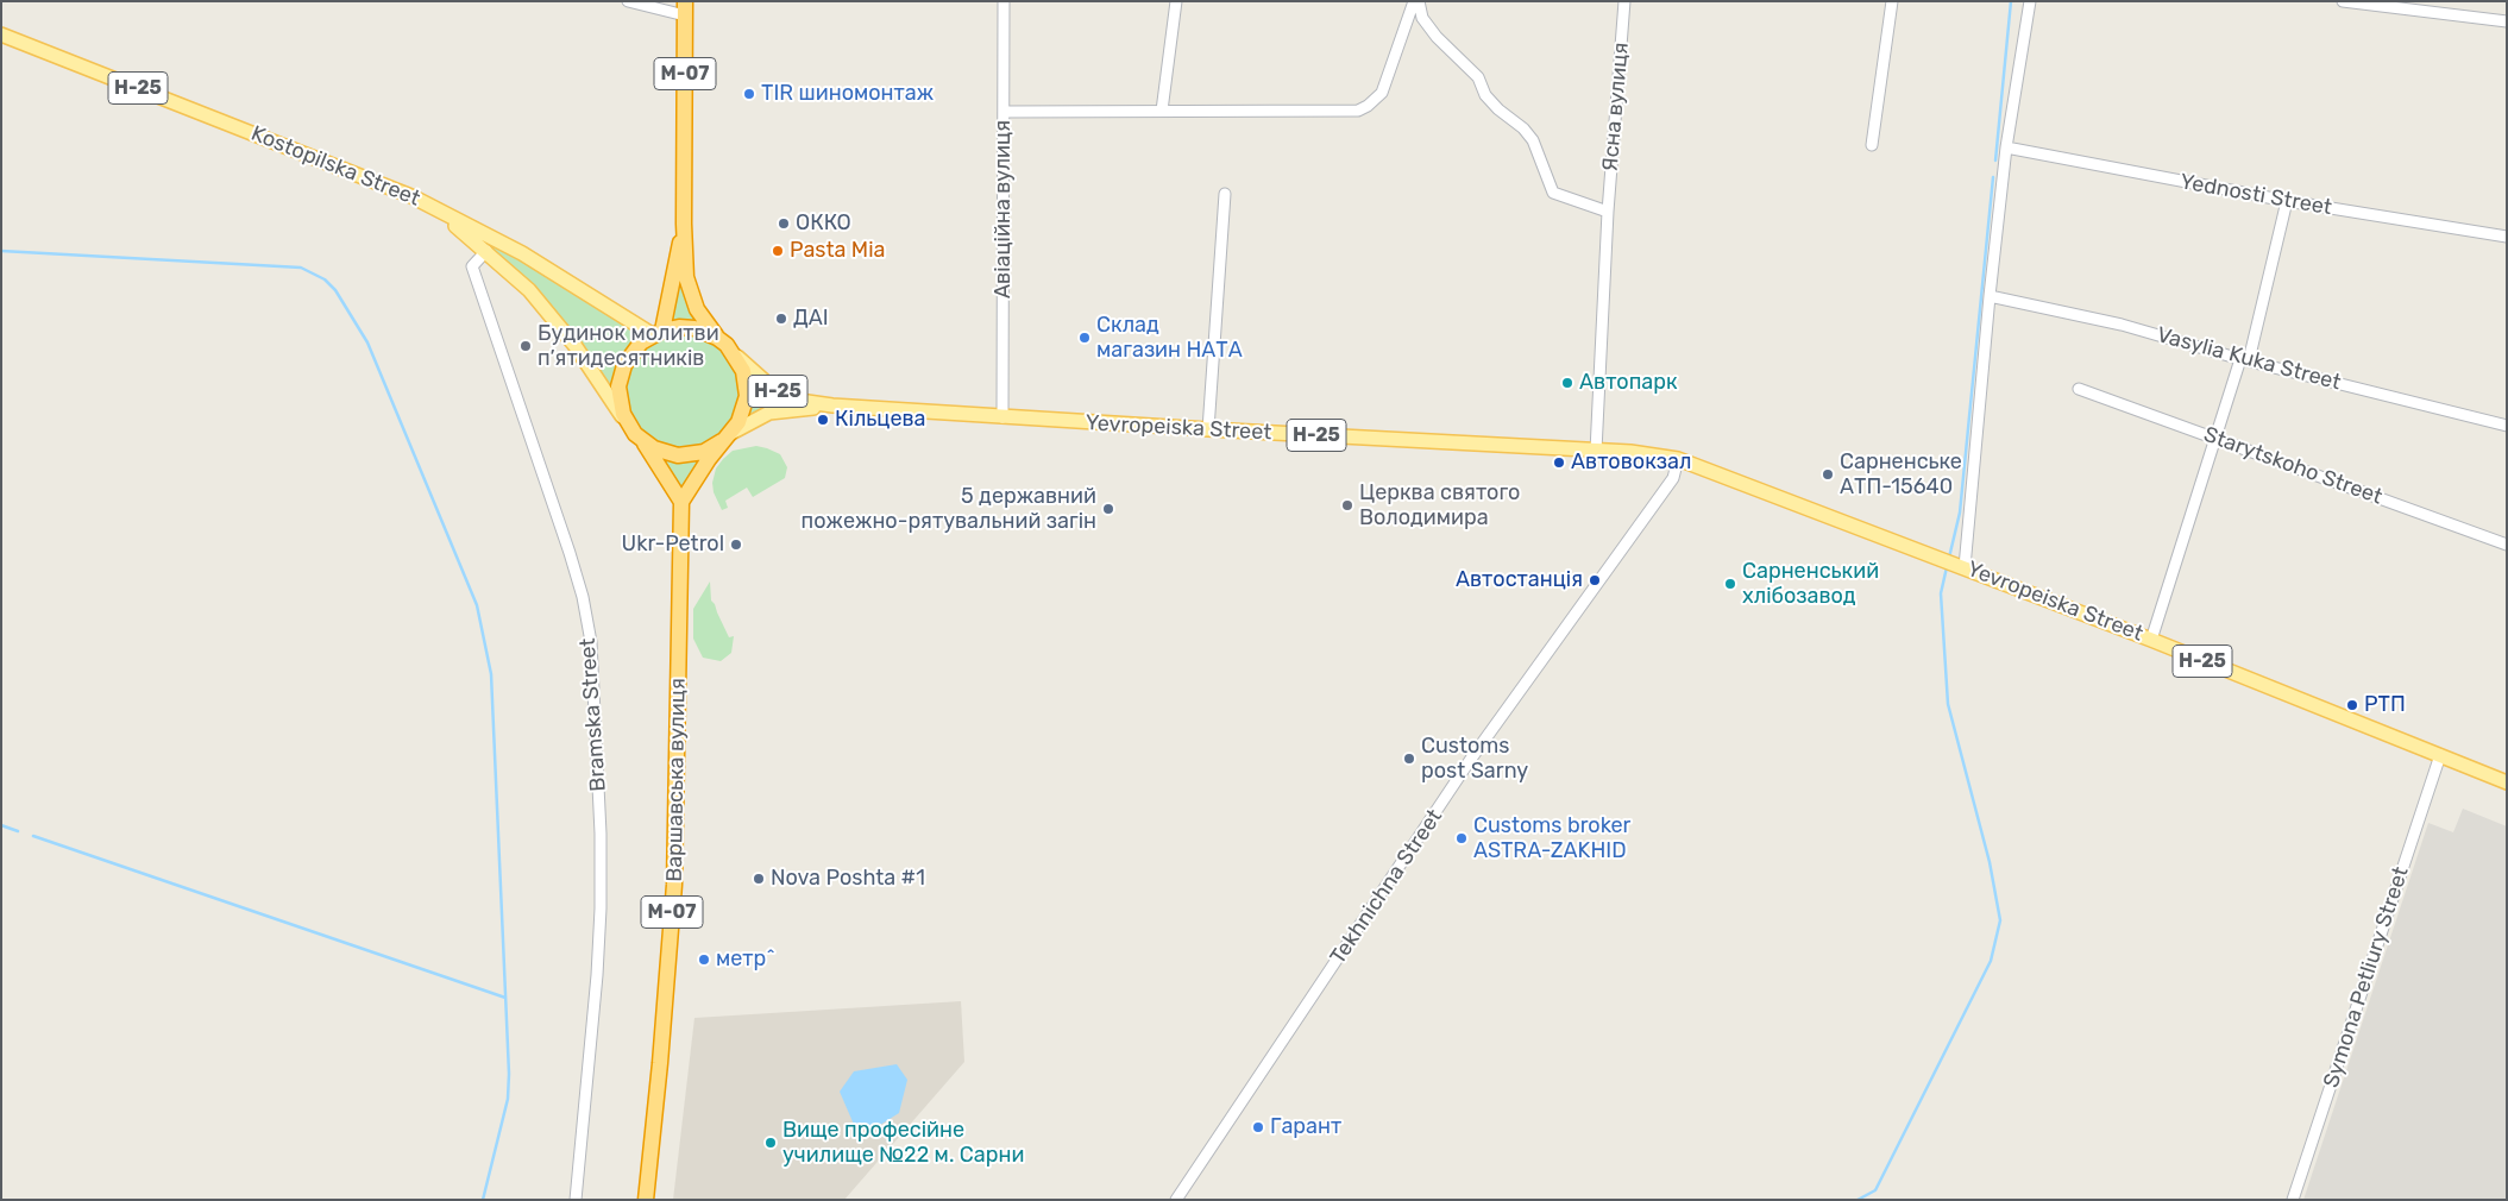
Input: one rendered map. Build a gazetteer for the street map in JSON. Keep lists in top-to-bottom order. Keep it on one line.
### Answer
{"streets":{"highway":["М-07","Н-25","Варшавська вулиця"],"main road":["Kostopilska Street","Yevropeiska Street"],"street":["Ясна вулиця","Yednosti Street","Авіаційна вулиця","Vasylia Kuka Street","Starytskoho Street","Bramska Street","Tekhnichna Street","Symona Petliury Street"]},"crossings":[["М-07","Н-25"],["М-07","Kostopilska Street"],["М-07","Yevropeiska Street"],["М-07","Варшавська вулиця"],["Н-25","Kostopilska Street"],["Н-25","Yevropeiska Street"],["Н-25","Bramska Street"],["Kostopilska Street","Yevropeiska Street"],["Авіаційна вулиця","Yevropeiska Street"],["Yevropeiska Street","Tekhnichna Street"],["Yevropeiska Street","Symona Petliury Street"]],"places":["TIR шиномонтаж","ОККО","Pasta Mia","ДАІ","Склад магазин НАТА","Будинок молитви п’ятидесятників","Автопарк","Кільцева","Автовокзал","Сарненське АТП-15640","Церква святого Володимира","5 державний пожежно-рятувальний загін","Ukr-Petrol","Автостанція","Сарненський хлібозавод","РТП","Customs post Sarny","Customs broker ASTRA-ZAKHID","Nova Poshta #1","метр^","Гарант","Вище професійне училище №22 м. Сарни"]}
